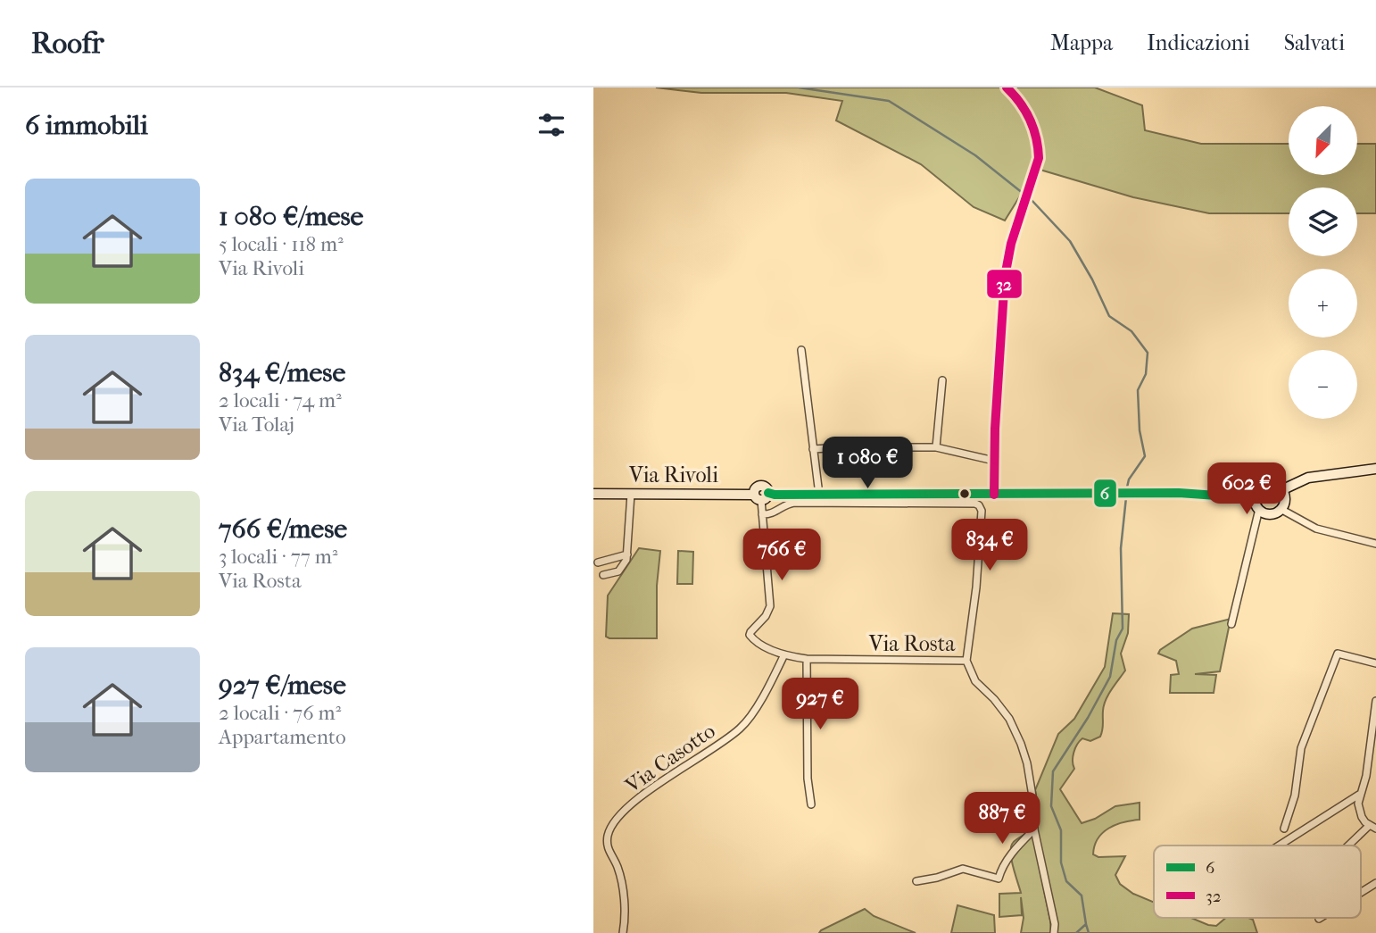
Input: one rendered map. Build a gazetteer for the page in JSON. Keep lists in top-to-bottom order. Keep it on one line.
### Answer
{"streets":{"street":["Via Rivoli","Via Rosta","Via Casotto"]},"crossings":[["Via Rivoli","Via Rosta"],["Via Rosta","Via Casotto"]],"lines":["transit line 32","transit line 6"],"legend":["6","32"],"north":"bottom left","page":{"header":"Roofr","nav":["Mappa","Indicazioni","Salvati"],"heading":"6 immobili","map_buttons":["+","−"],"list":[{"name":"1 080 €/mese","note":"5 locali · 118 m² · Via Rivoli"},{"name":"834 €/mese","note":"2 locali · 74 m² · Via Tolaj"},{"name":"766 €/mese","note":"3 locali · 77 m² · Via Rosta"},{"name":"927 €/mese","note":"2 locali · 76 m² · Appartamento"}],"price":["1 080 €","602 €","834 €","766 €","927 €","887 €"]}}
